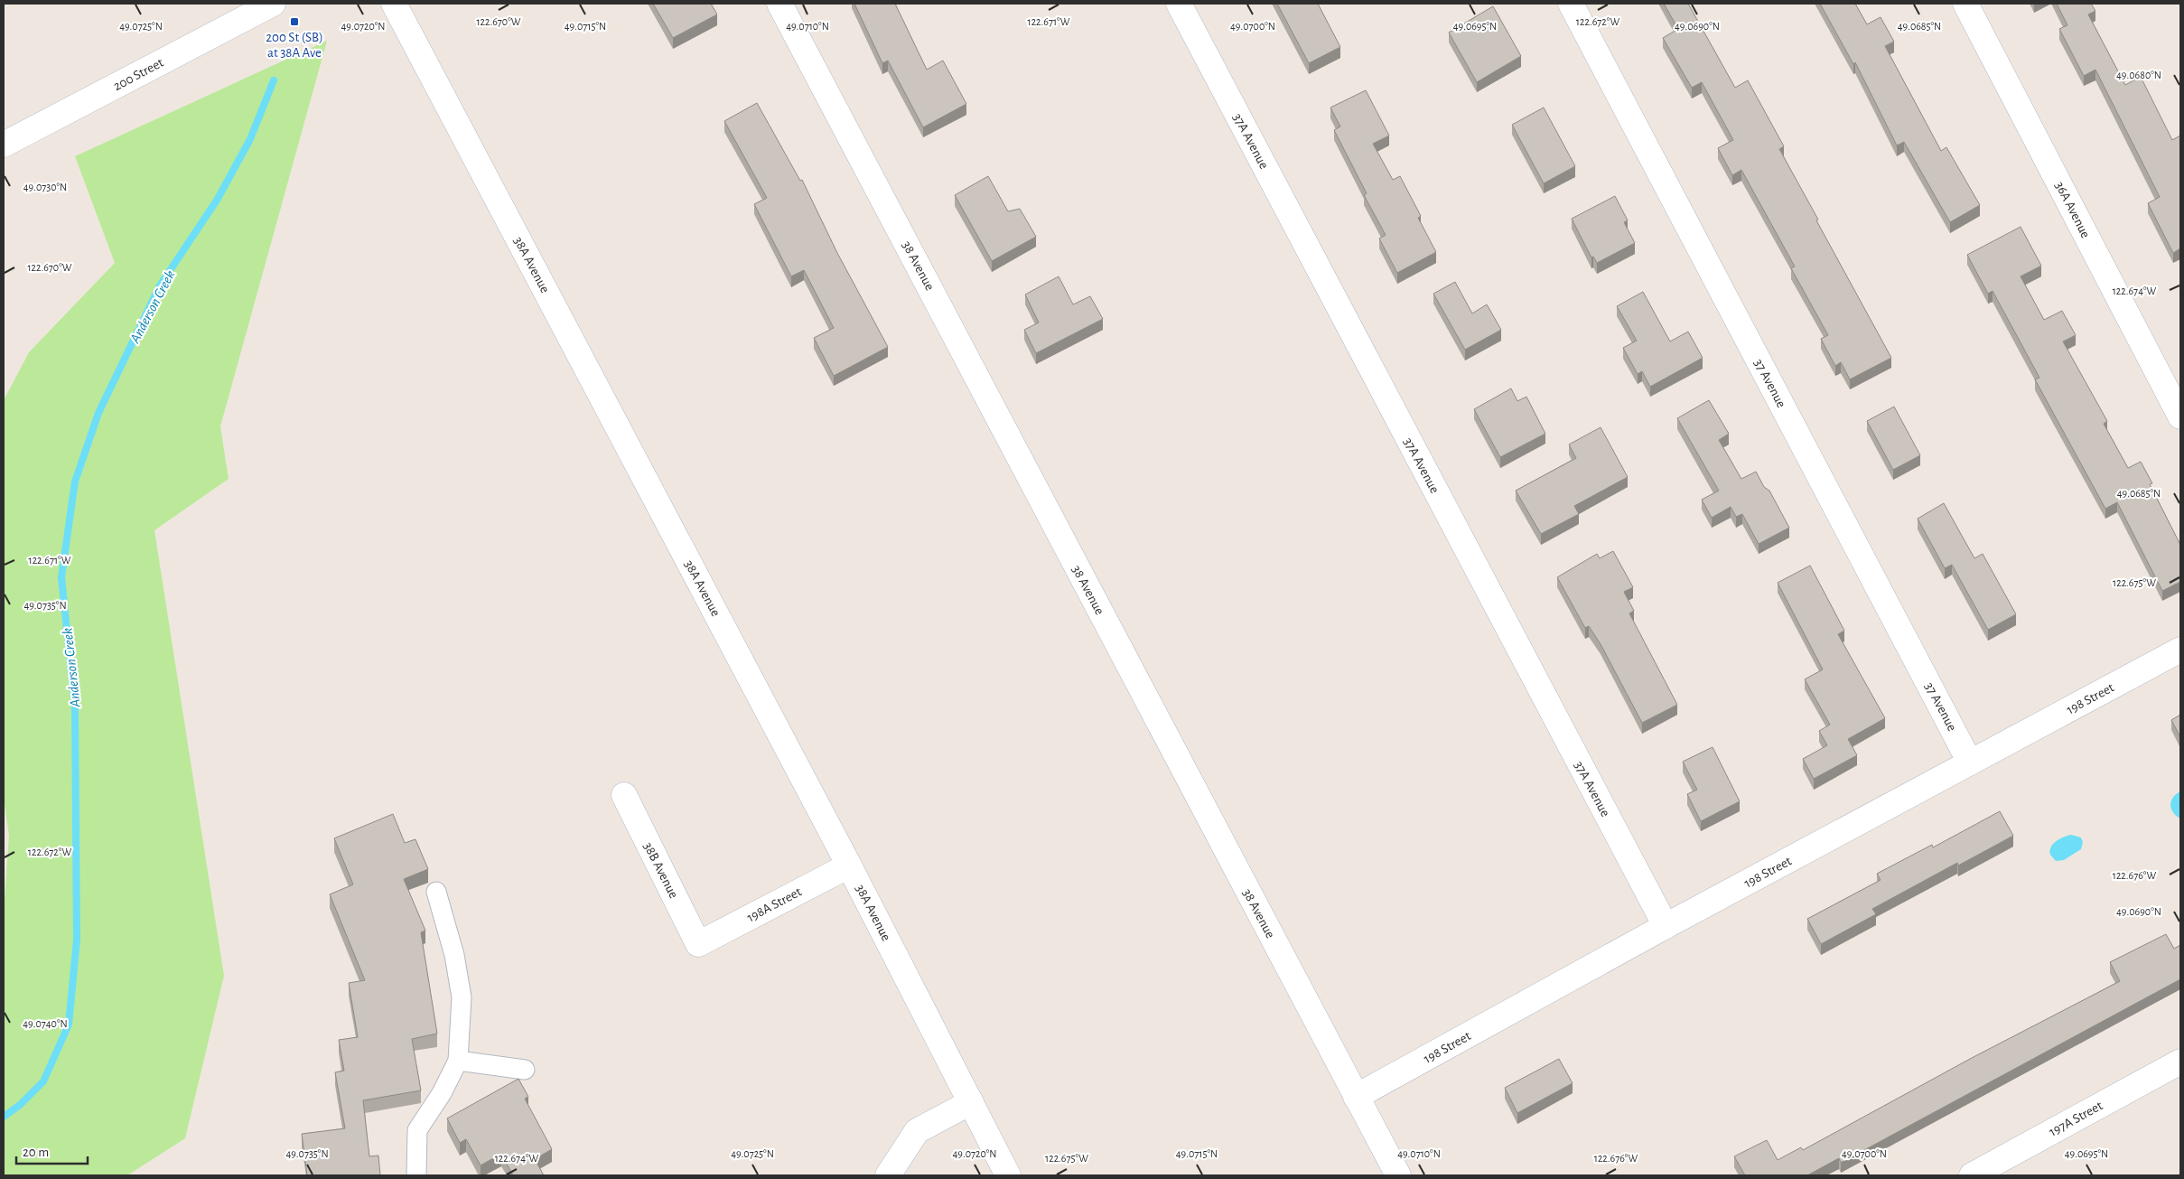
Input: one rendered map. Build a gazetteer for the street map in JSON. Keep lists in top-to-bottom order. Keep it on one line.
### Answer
{"streets":{"street":["200 Street","37A Avenue","36A Avenue","38A Avenue","38 Avenue","37 Avenue","198 Street","38B Avenue","198A Street","197A Street"]},"crossings":[["37A Avenue","198 Street"],["38A Avenue","198A Street"],["38 Avenue","198 Street"],["37 Avenue","198 Street"],["38B Avenue","198A Street"]],"water":["Anderson Creek"],"places":{"transit":["200 St (SB) at 38A Ave"]},"scale_bar":"20 m","coordinates":["122.670°W","122.671°W","122.672°W","49.0725°N","49.0720°N","49.0715°N","49.0710°N","49.0700°N","49.0695°N","49.0690°N","49.0685°N","49.0680°N","49.0730°N","122.674°W","122.675°W","49.0735°N","122.676°W","49.0740°N"]}
